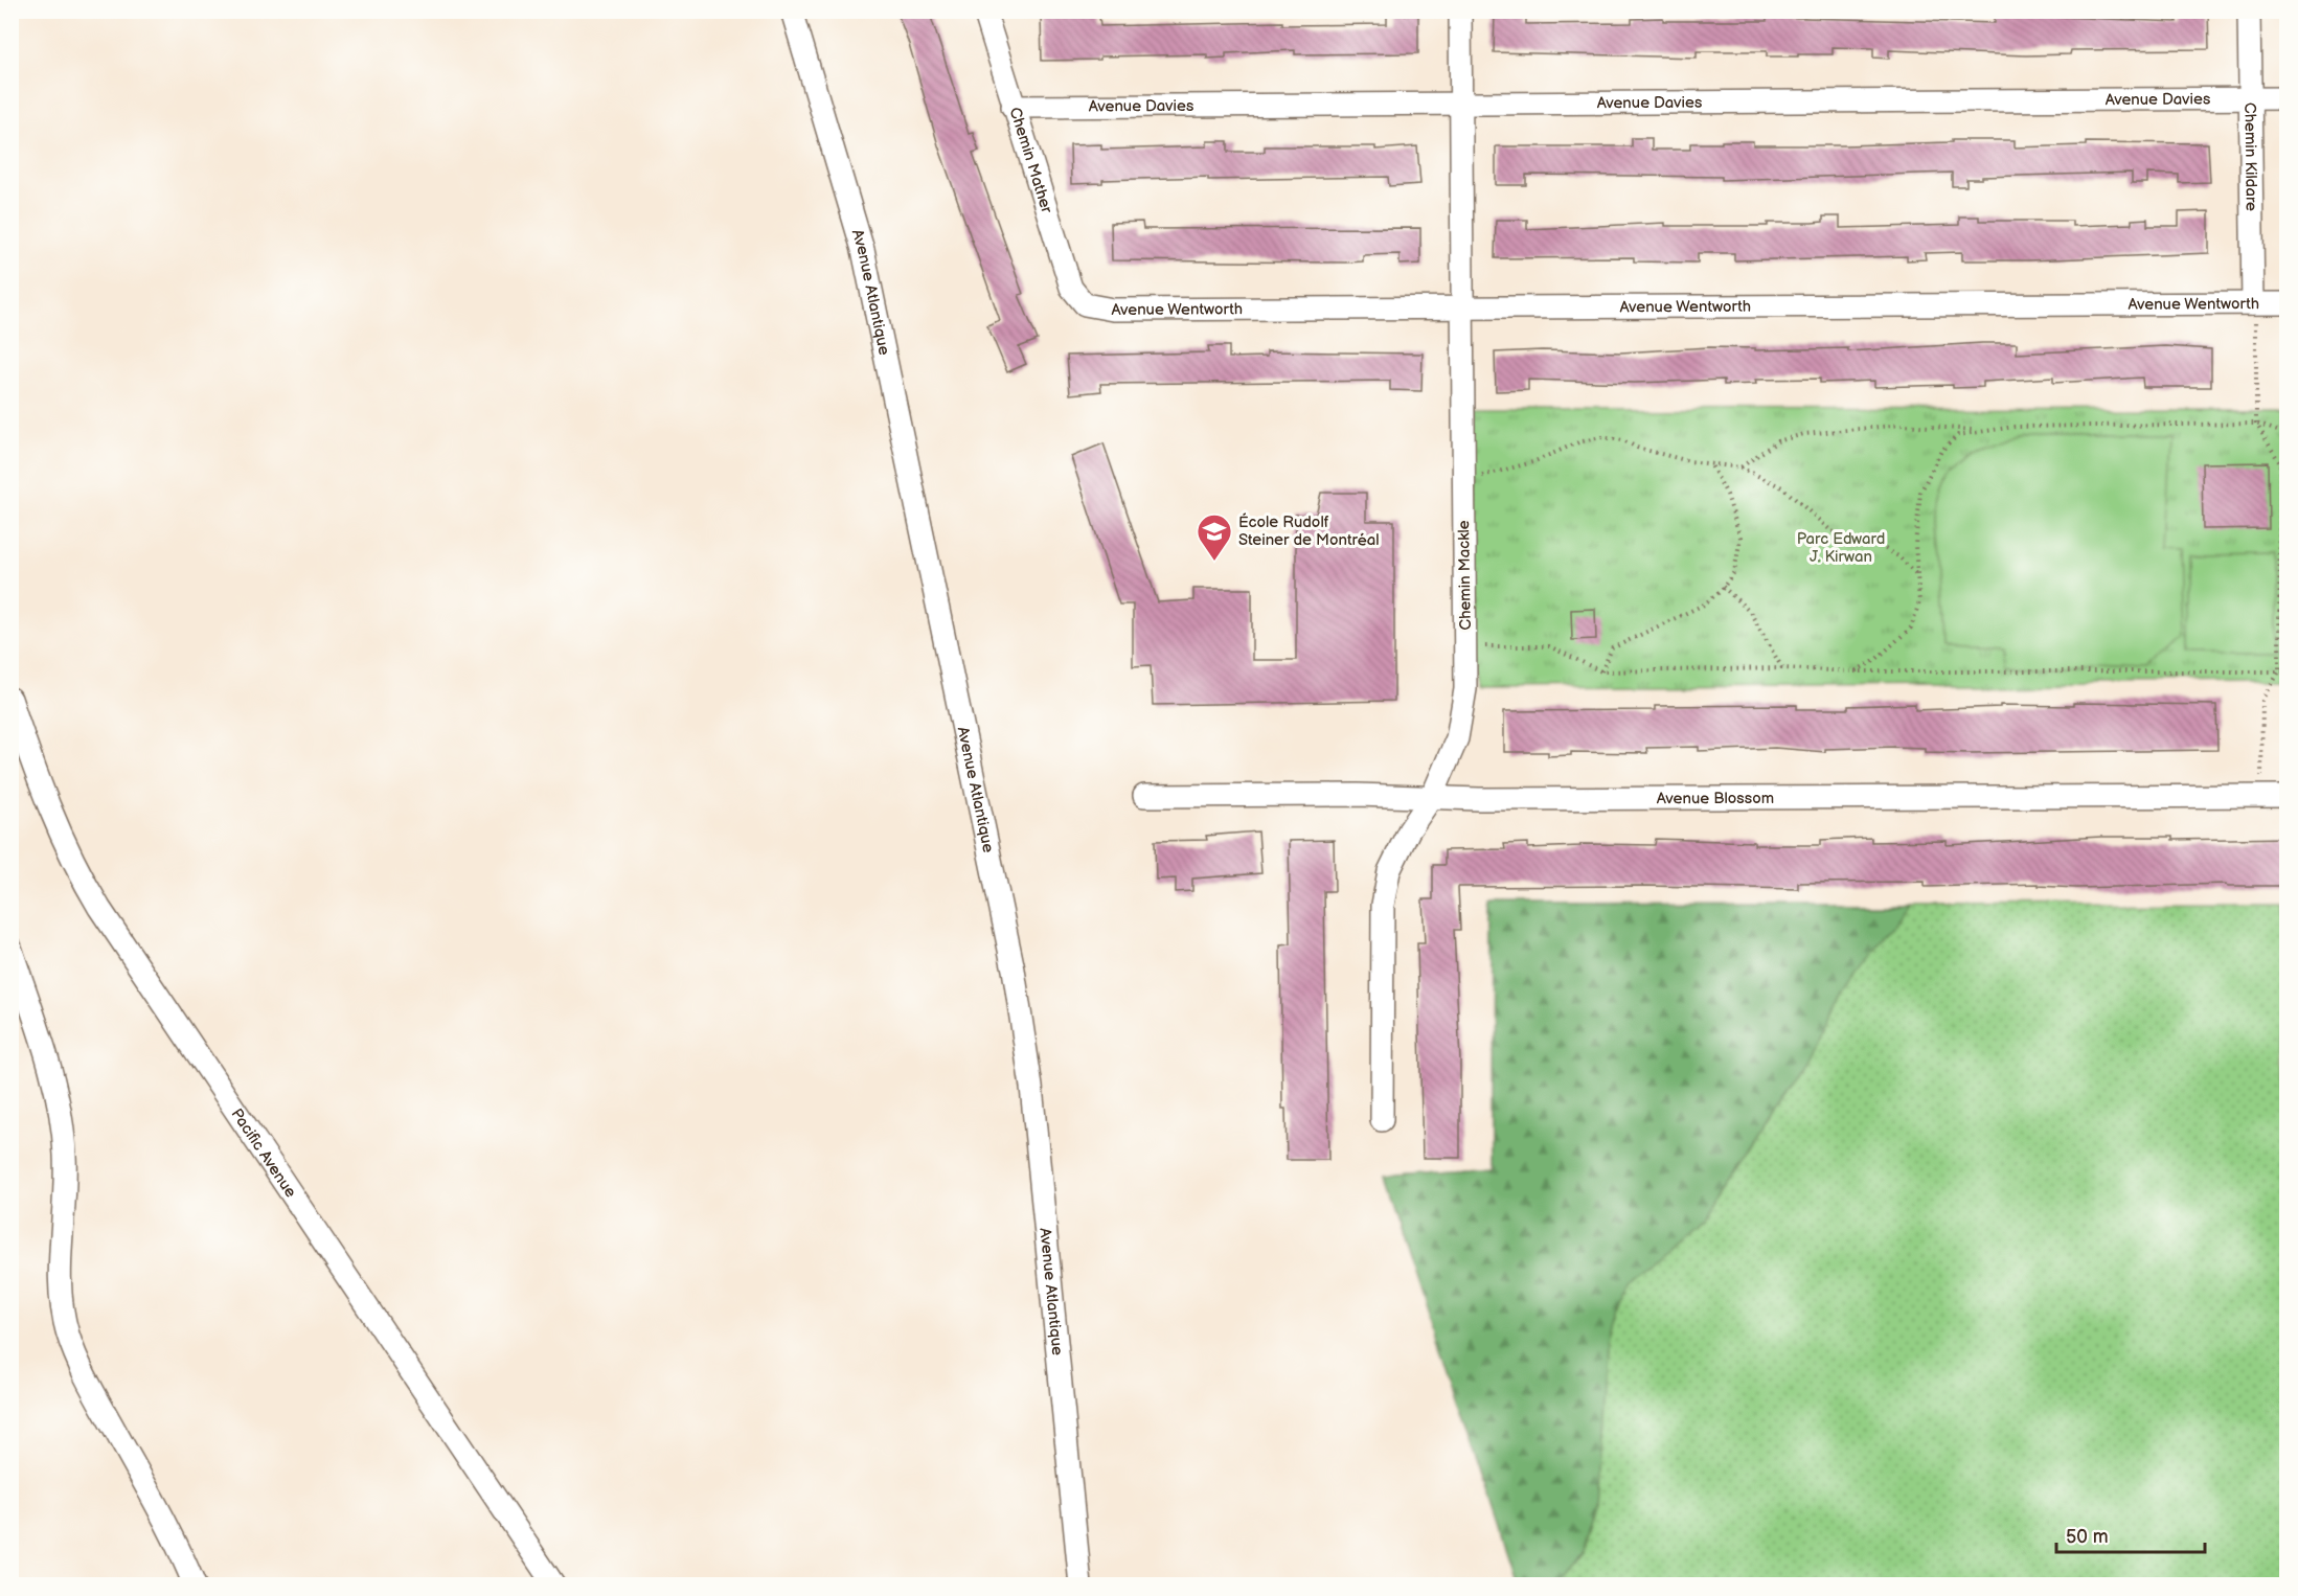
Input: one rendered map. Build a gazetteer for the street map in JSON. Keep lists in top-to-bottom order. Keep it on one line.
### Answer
{"streets":{"street":["Avenue Davies","Chemin Kildare","Chemin Mather","Avenue Atlantique","Avenue Wentworth","Chemin Mackle","Avenue Blossom","Pacific Avenue"]},"crossings":[["Avenue Davies","Chemin Kildare"],["Avenue Davies","Chemin Mather"],["Avenue Davies","Chemin Mackle"],["Chemin Kildare","Avenue Wentworth"],["Chemin Mather","Avenue Wentworth"],["Avenue Wentworth","Chemin Mackle"],["Chemin Mackle","Avenue Blossom"]],"parks":["Parc Edward J. Kirwan"],"places":{"school or university":["École Rudolf Steiner de Montréal"]},"scale_bar":"50 m"}
